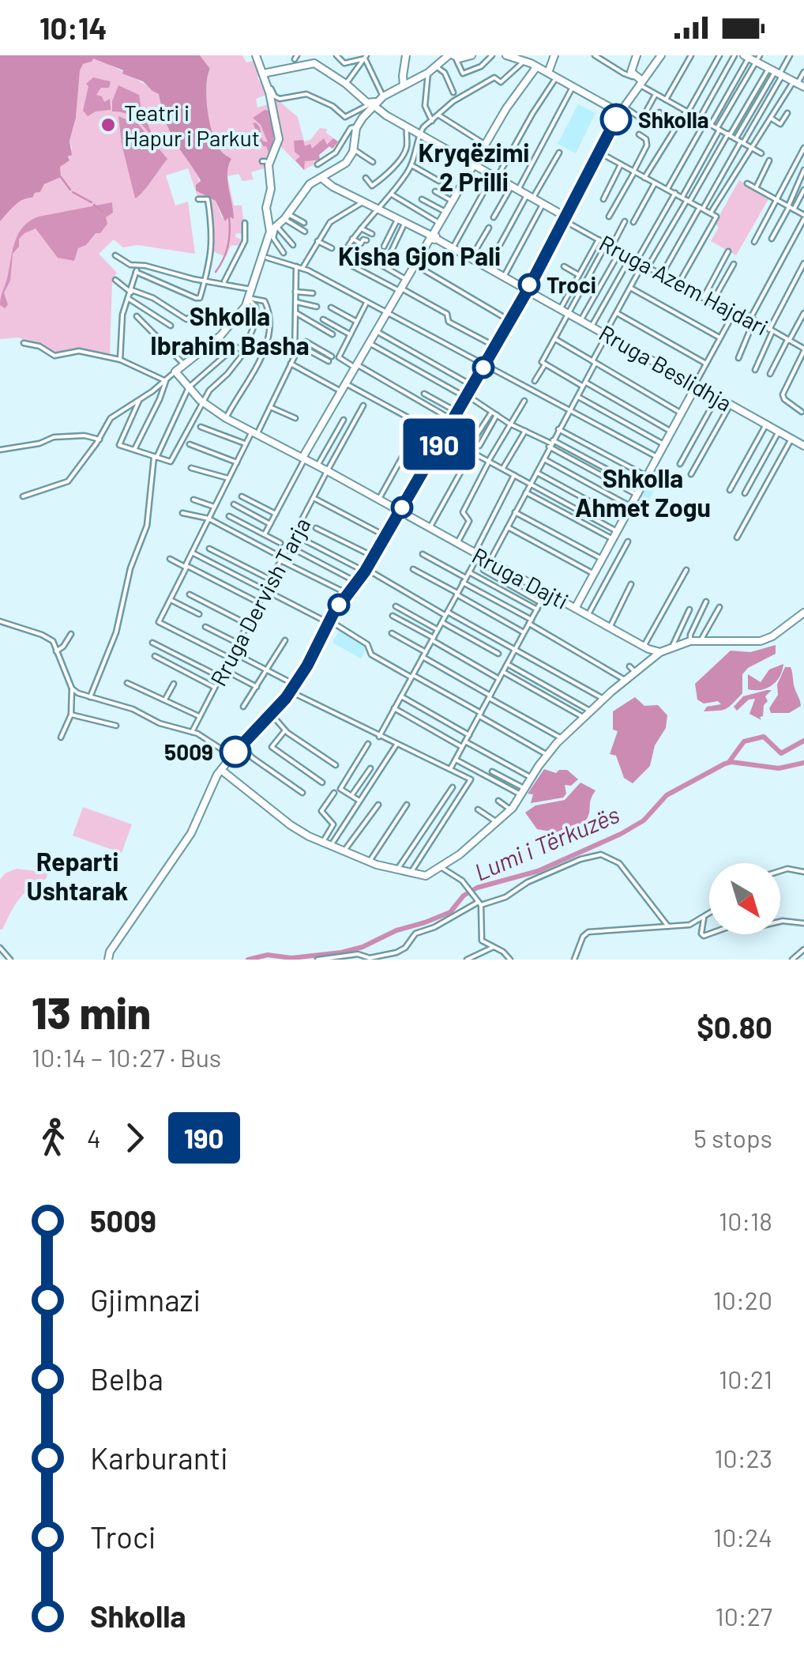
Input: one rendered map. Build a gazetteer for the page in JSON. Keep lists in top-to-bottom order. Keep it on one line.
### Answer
{"streets":{"street":["Rruga Azem Hajdari","Rruga Beslidhja","Rruga Dajti","Rruga Dervish Tarja"]},"crossings":[["Rruga Dajti","Rruga Dervish Tarja"]],"districts":["Kryqëzimi 2 Prilli","Kisha Gjon Pali","Shkolla Ibrahim Basha","Shkolla Ahmet Zogu","Reparti Ushtarak"],"water":["Lumi i Tërkuzës"],"places":["Shkolla","Teatri i Hapur i Parkut","Troci","5009"],"lines":["bus line 190"],"north":"bottom right","page":{"status":"10:14","on_map":"190","heading":["13 min","10:14 – 10:27 · Bus","$0.80"],"legs":["4","190","5 stops"],"list":[{"name":"5009","value":"10:18"},{"name":"Gjimnazi","value":"10:20"},{"name":"Belba","value":"10:21"},{"name":"Karburanti","value":"10:23"},{"name":"Troci","value":"10:24"},{"name":"Shkolla","value":"10:27"}]}}
